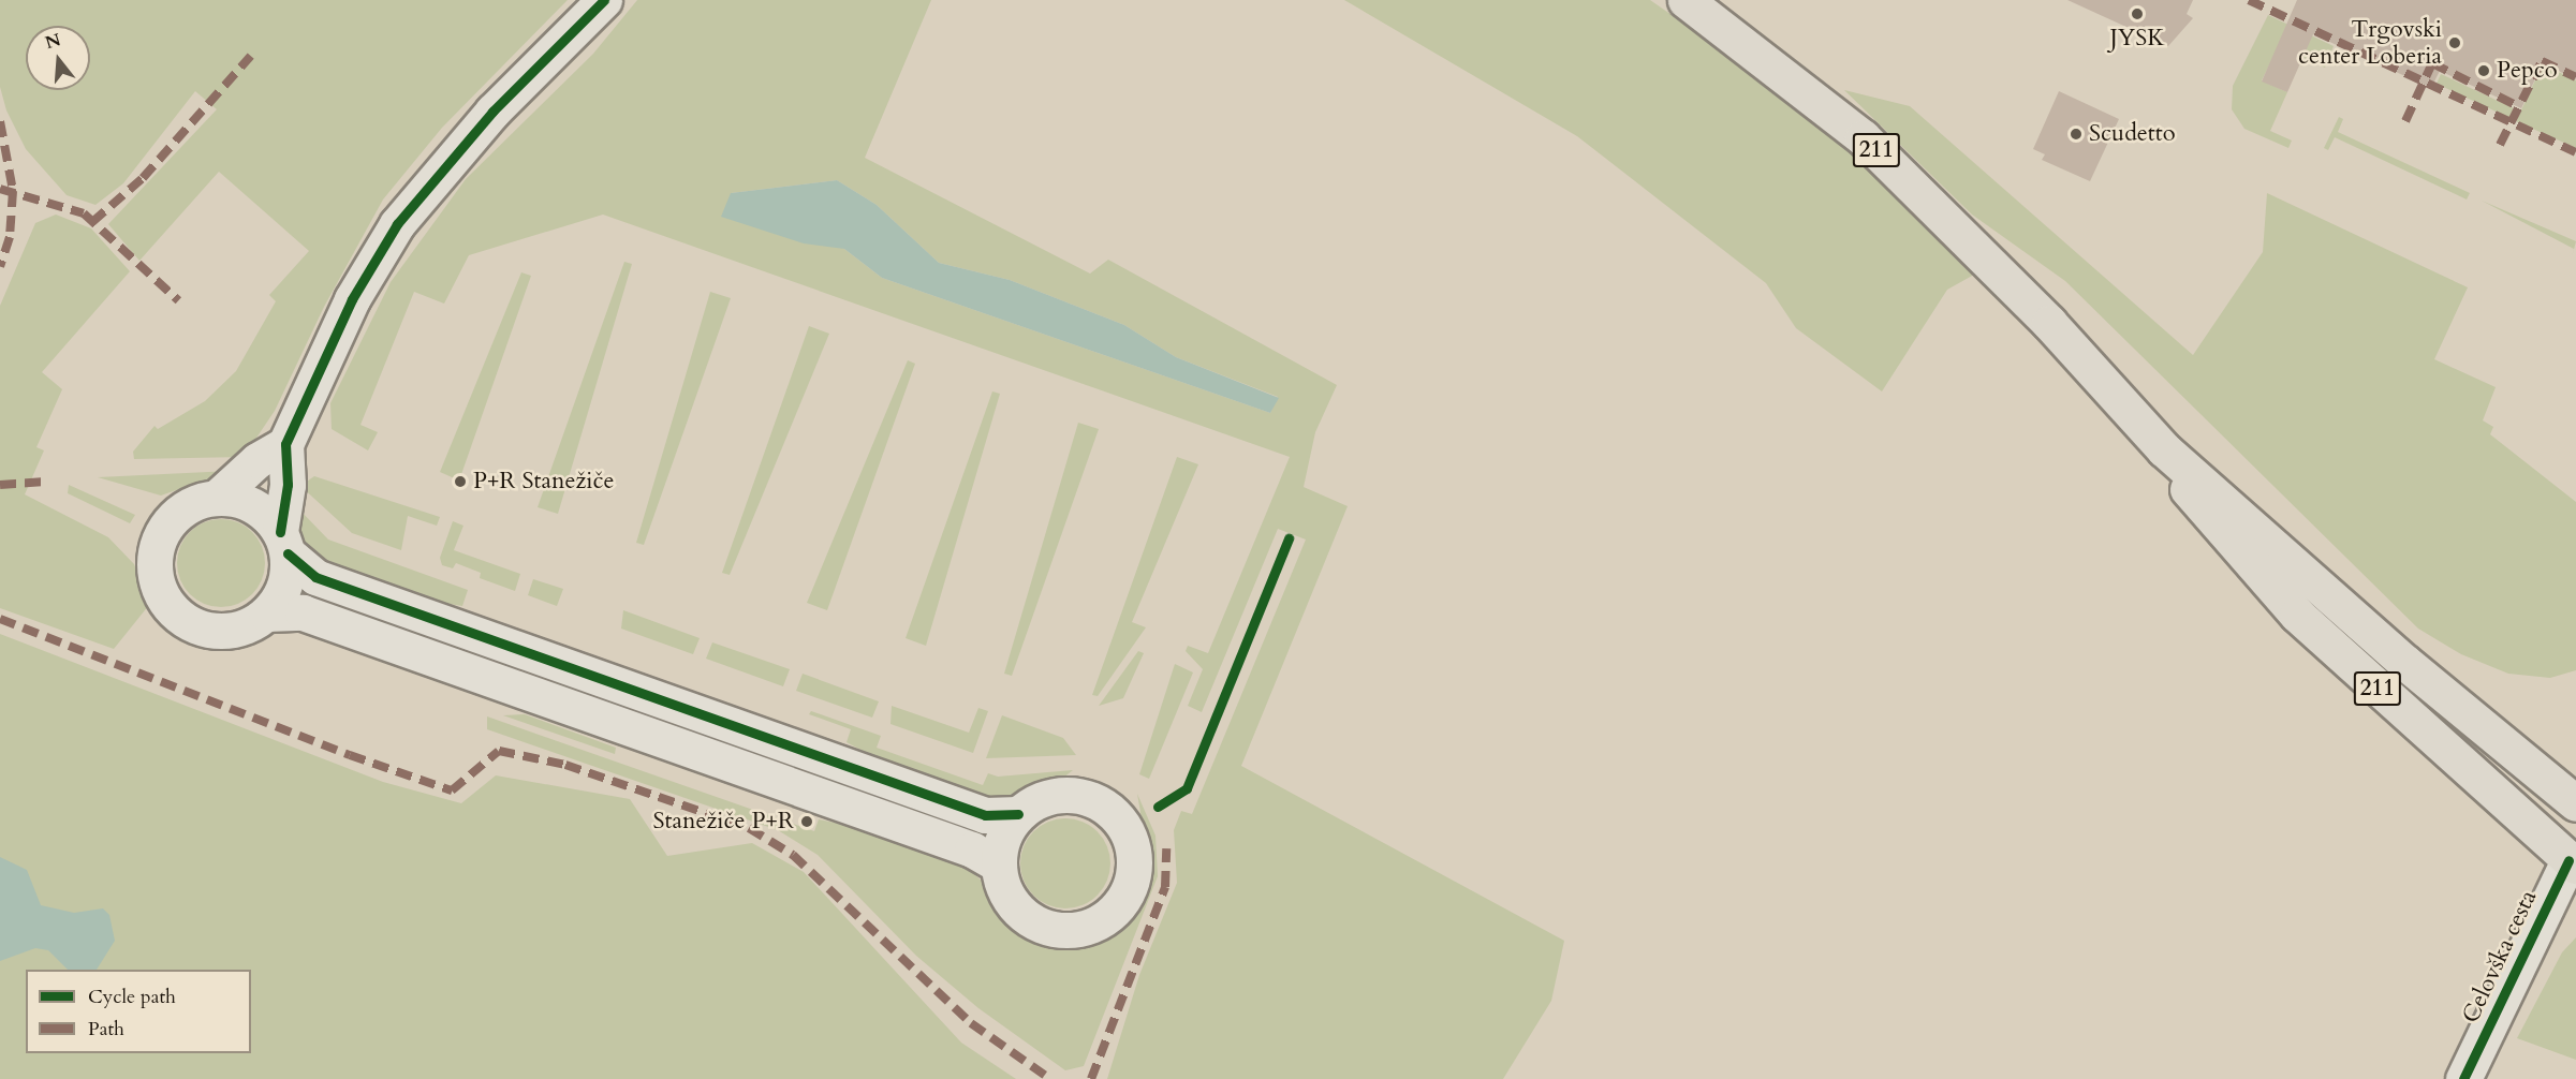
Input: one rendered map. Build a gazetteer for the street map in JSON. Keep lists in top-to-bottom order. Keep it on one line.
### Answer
{"streets":{"main road":["211"],"street":["Celovška cesta"]},"crossings":[["211","Celovška cesta"]],"places":["JYSK","Trgovski center Loberia","Pepco","Scudetto","P+R Stanežiče","Stanežiče P+R"],"legend":["Cycle path","Path"],"north":"top"}
